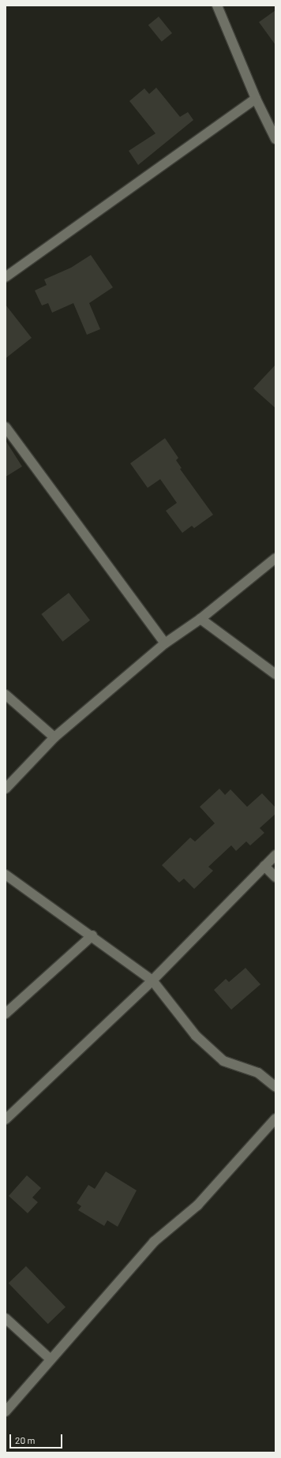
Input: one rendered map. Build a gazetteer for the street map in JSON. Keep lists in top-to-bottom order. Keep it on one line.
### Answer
{"scale_bar":"20 m"}
